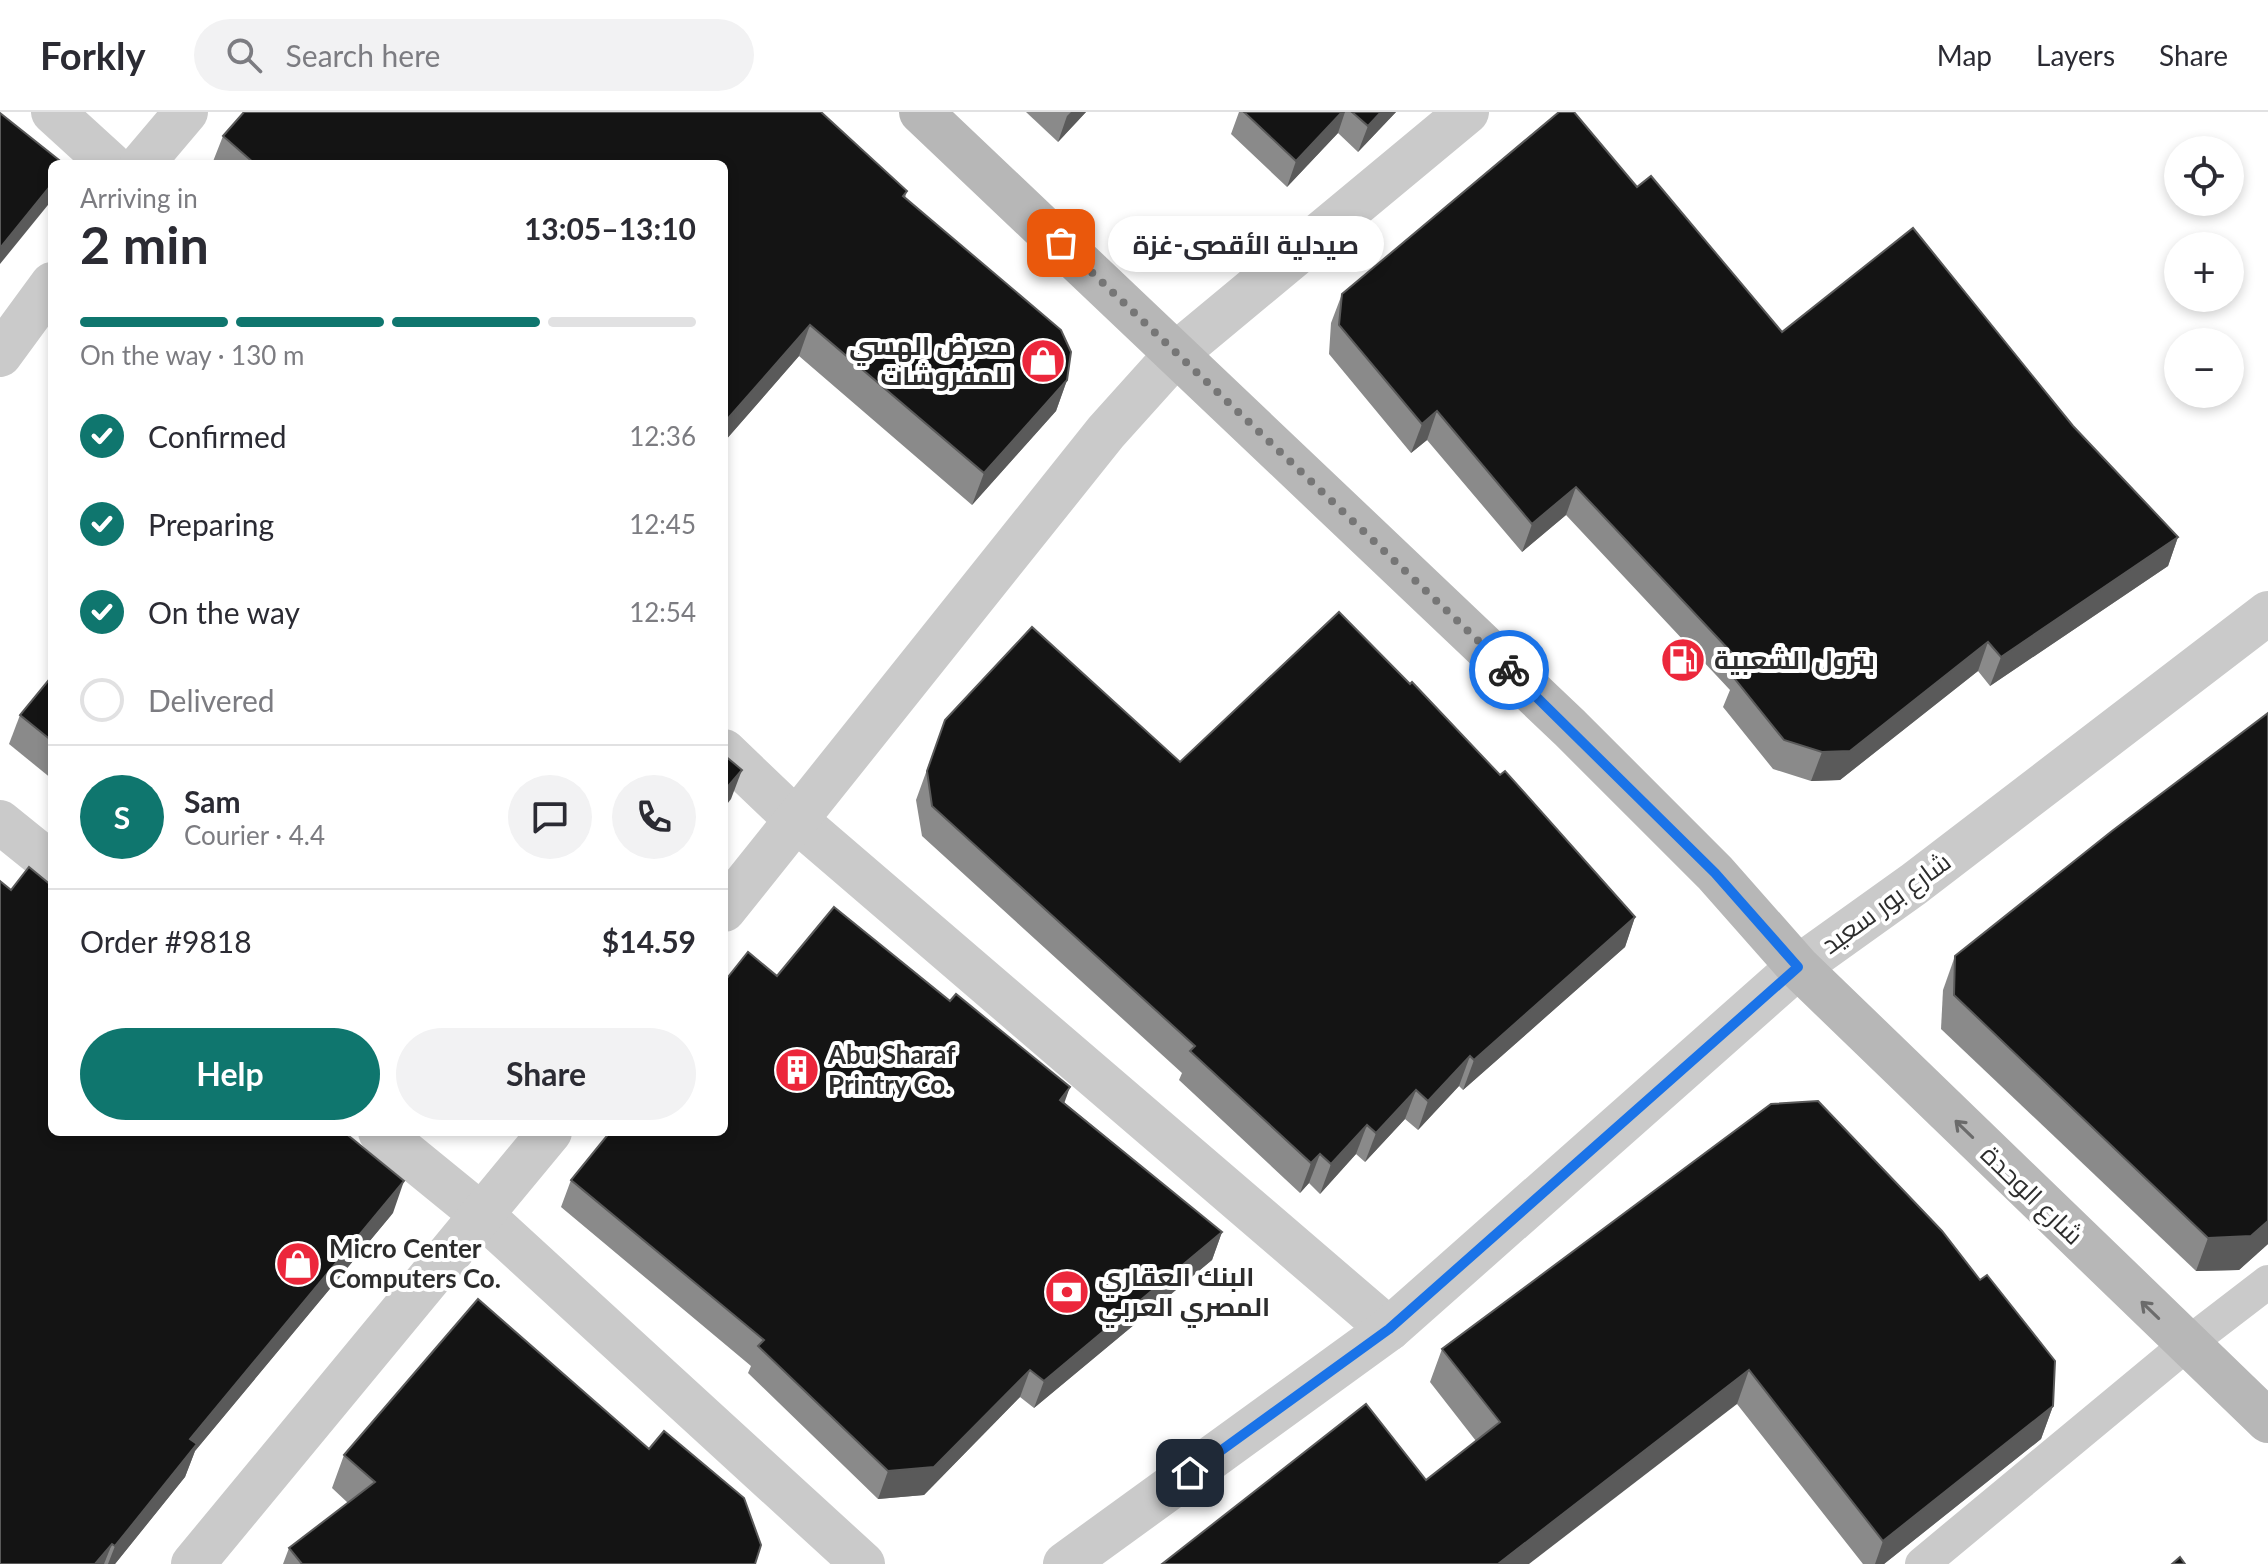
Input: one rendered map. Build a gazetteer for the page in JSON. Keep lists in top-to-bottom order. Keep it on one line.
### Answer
{"streets":{"main road":["شارع الوحدة"],"street":["شارع بور سعيد"]},"crossings":[["شارع بور سعيد","شارع الوحدة"]],"places":{"other":["صيدلية الأقصى-غزة"],"shop":["معرض الهسي للمفروشات","Micro Center Computers Co."],"fuel station":["بترول الشعبية"],"building":["Abu Sharaf Printry Co."],"bank":["البنك العقاري المصري العربي"]},"page":{"header":"Forkly","search":"Search here","nav":["Map","Layers","Share"],"map_buttons":["+","−"],"heading":["2 min","Arriving in","13:05–13:10"],"panel":["Sam","Courier · 4.4","Order #9818","$14.59"],"bubble":"صيدلية الأقصى-غزة","bar":"On the way · 130 m","list":[["Confirmed","12:36"],["Preparing","12:45"],["On the way","12:54"],"Delivered"],"round":"S","buttons":["Help","Share"]}}
